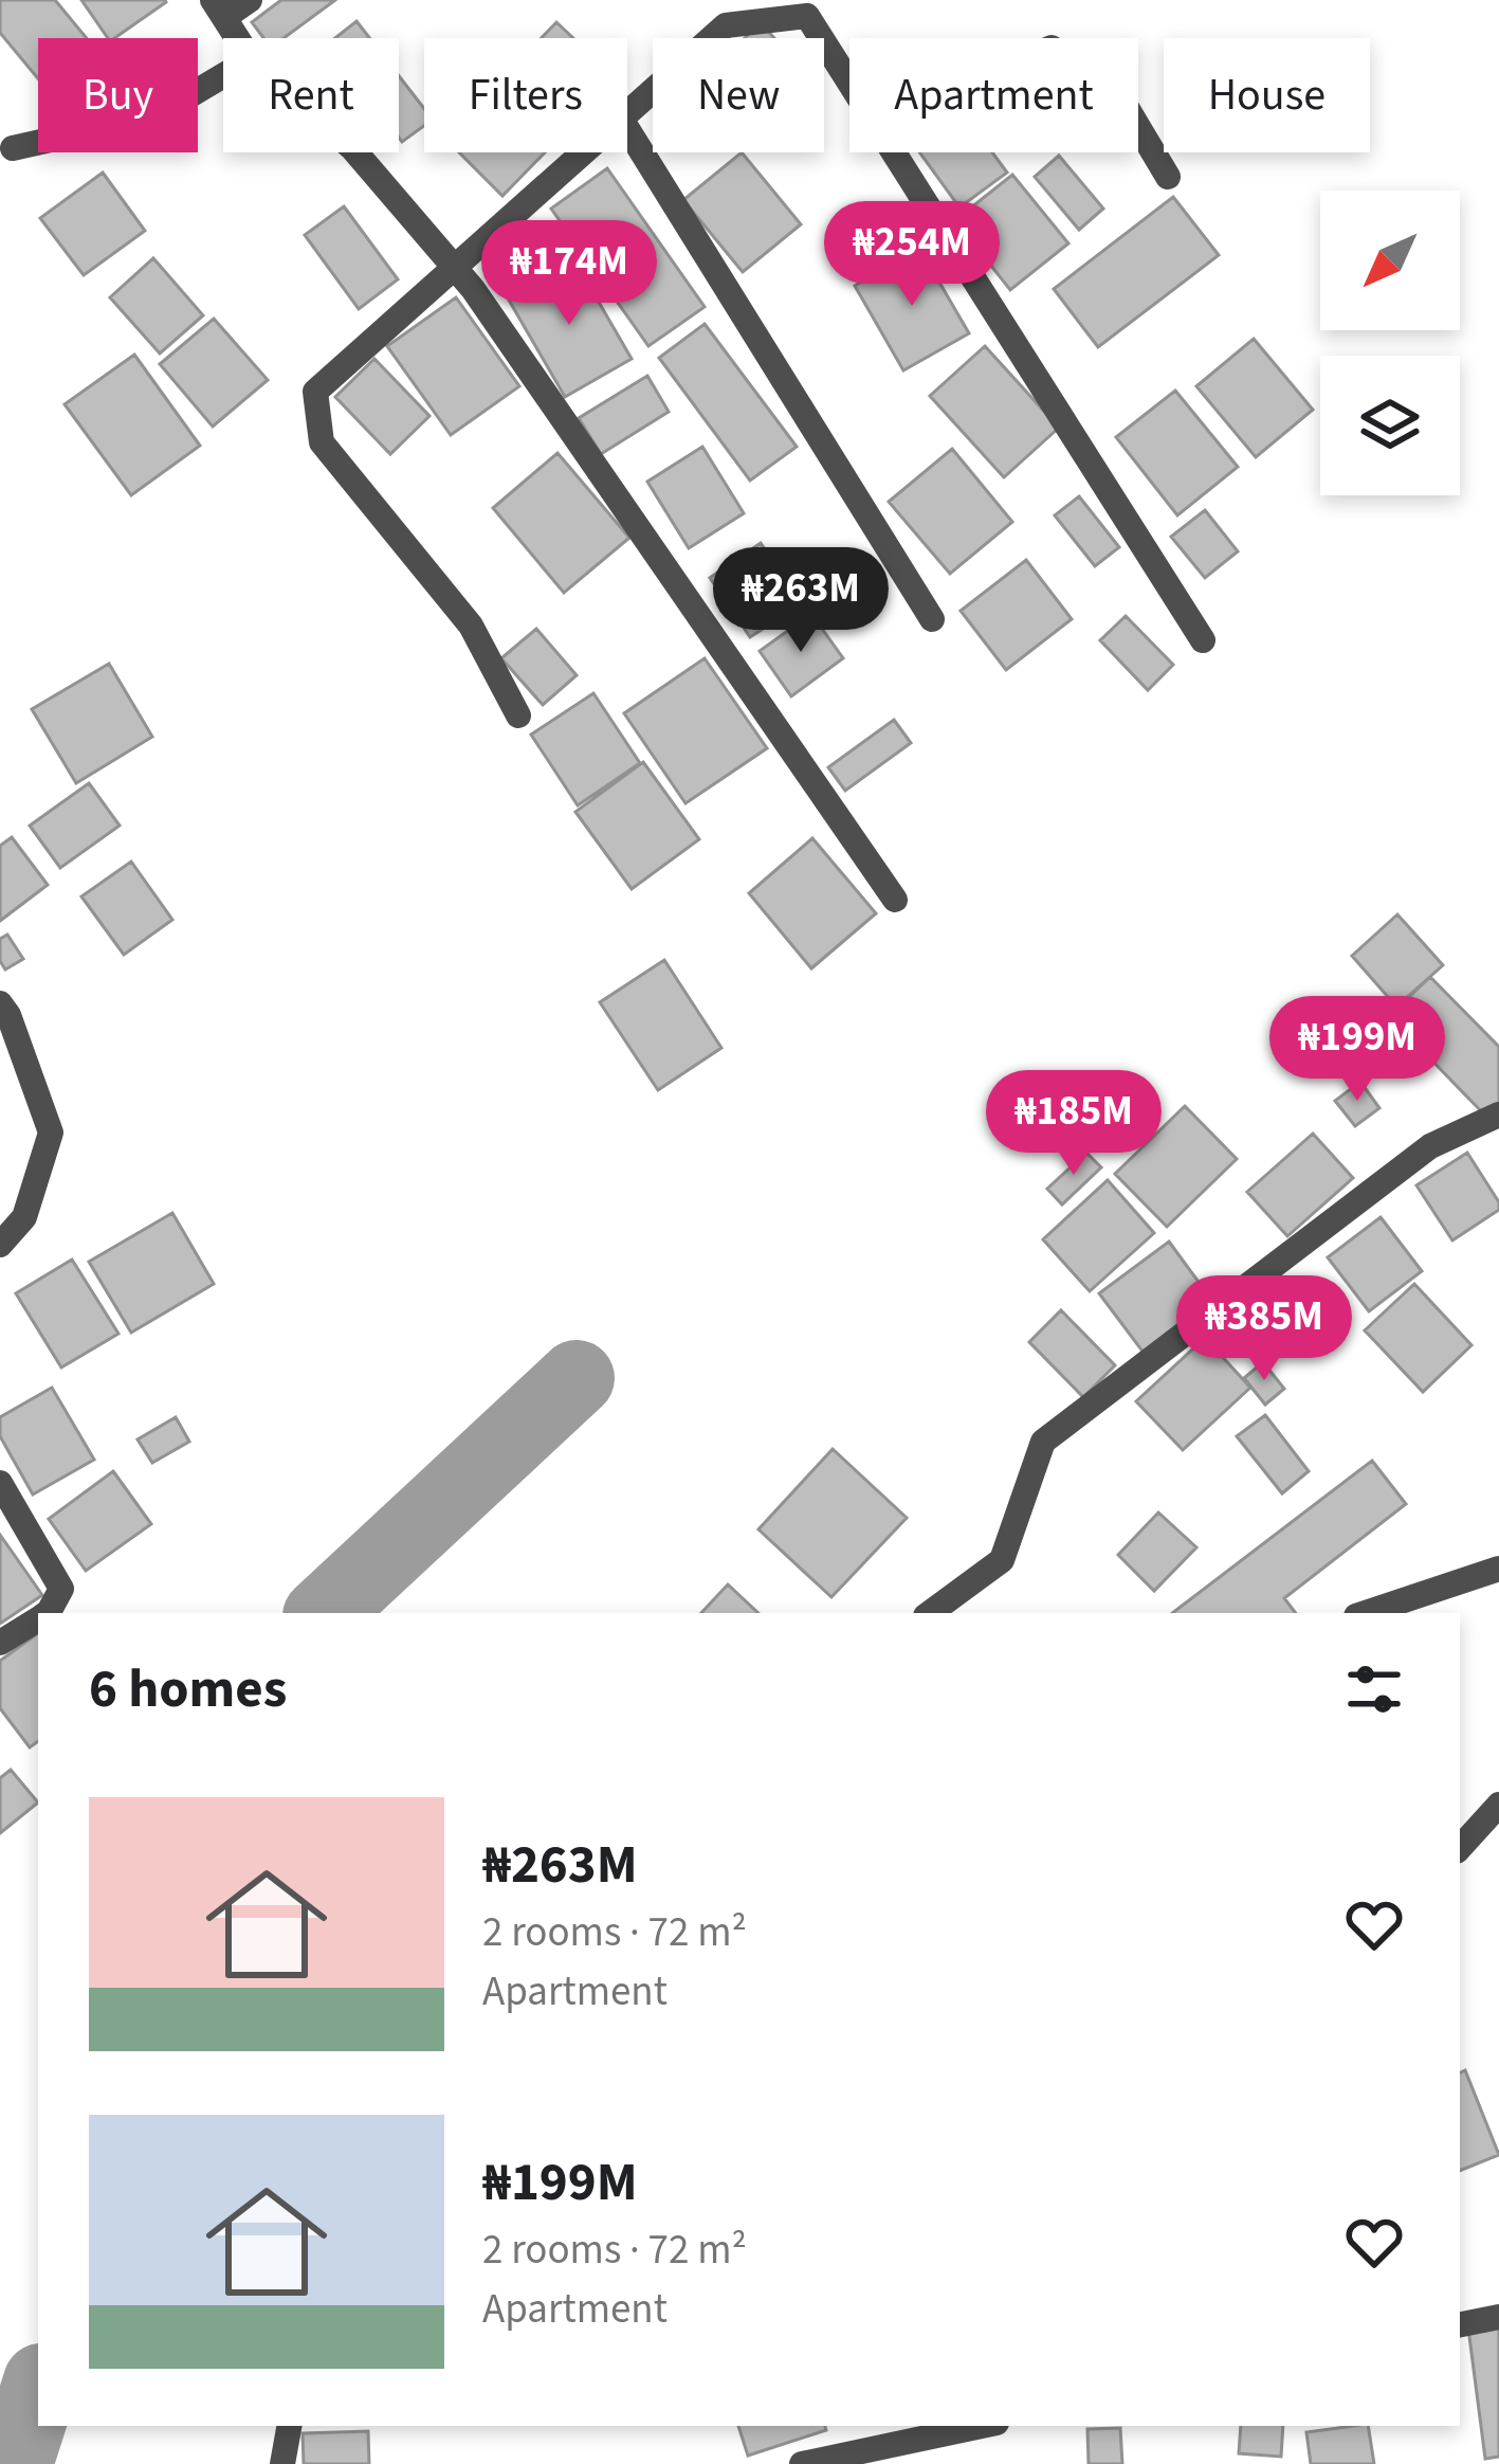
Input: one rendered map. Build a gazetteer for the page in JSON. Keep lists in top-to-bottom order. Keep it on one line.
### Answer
{"north":"bottom left","page":{"chip":["Buy","Rent","Filters","New","Apartment","House"],"price":["₦254M","₦174M","₦263M","₦199M","₦185M","₦385M"],"heading":"6 homes","list":[{"name":"₦263M","note":"2 rooms · 72 m² · Apartment"},{"name":"₦199M","note":"2 rooms · 72 m² · Apartment"}]}}
